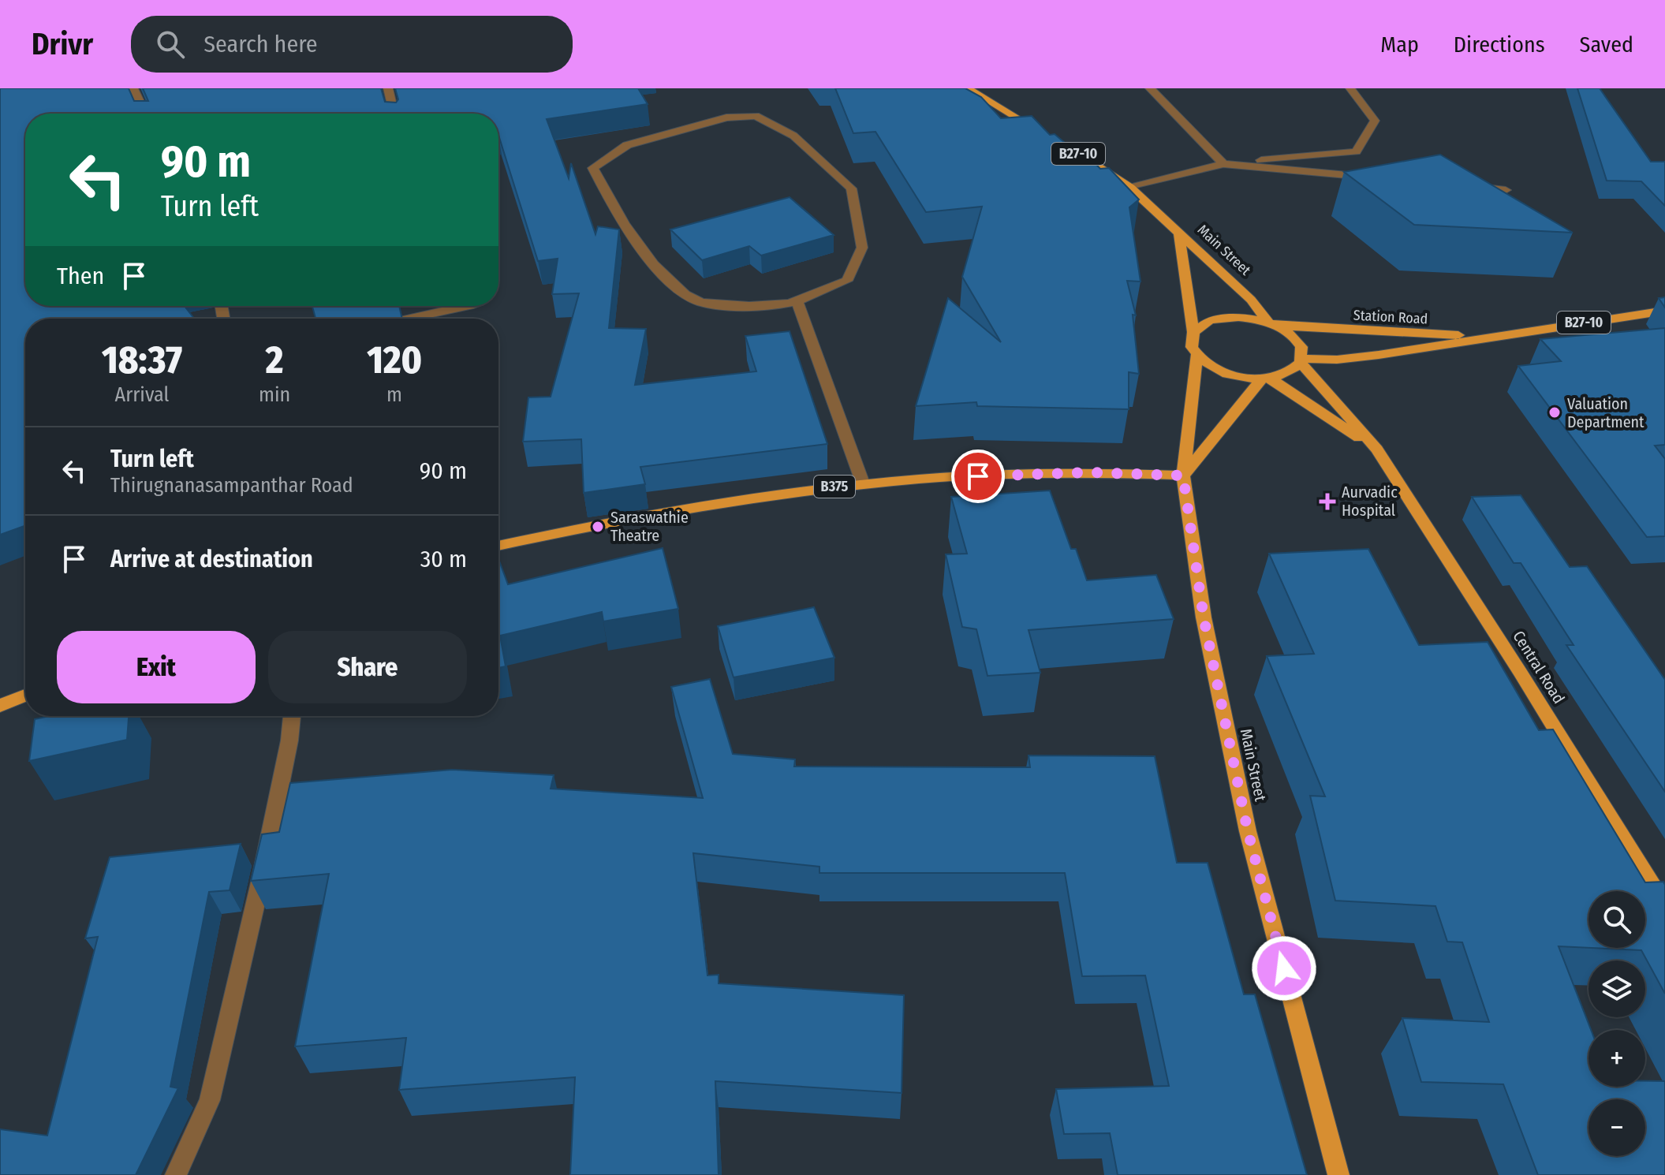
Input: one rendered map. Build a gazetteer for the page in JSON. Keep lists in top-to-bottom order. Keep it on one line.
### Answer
{"streets":{"main road":["B27-10","Main Street","Station Road","B375","Central Road"]},"crossings":[["Main Street","Station Road"],["Main Street","B375"],["Main Street","Central Road"]],"places":{"other":["Valuation Department","Saraswathie Theatre"],"health":["Aurvadic Hospital"]},"page":{"header":"Drivr","search":"Search here","nav":["Map","Directions","Saved"],"turn":["90 m","Turn left"],"then":"Then","eta":["18:37","Arrival","2","min","120","m"],"list":[{"name":"Turn left","note":"Thirugnanasampanthar Road","value":"90 m"},{"name":"Arrive at destination","value":"30 m"}],"buttons":["Exit","Share"],"map_buttons":["+","−"]}}
